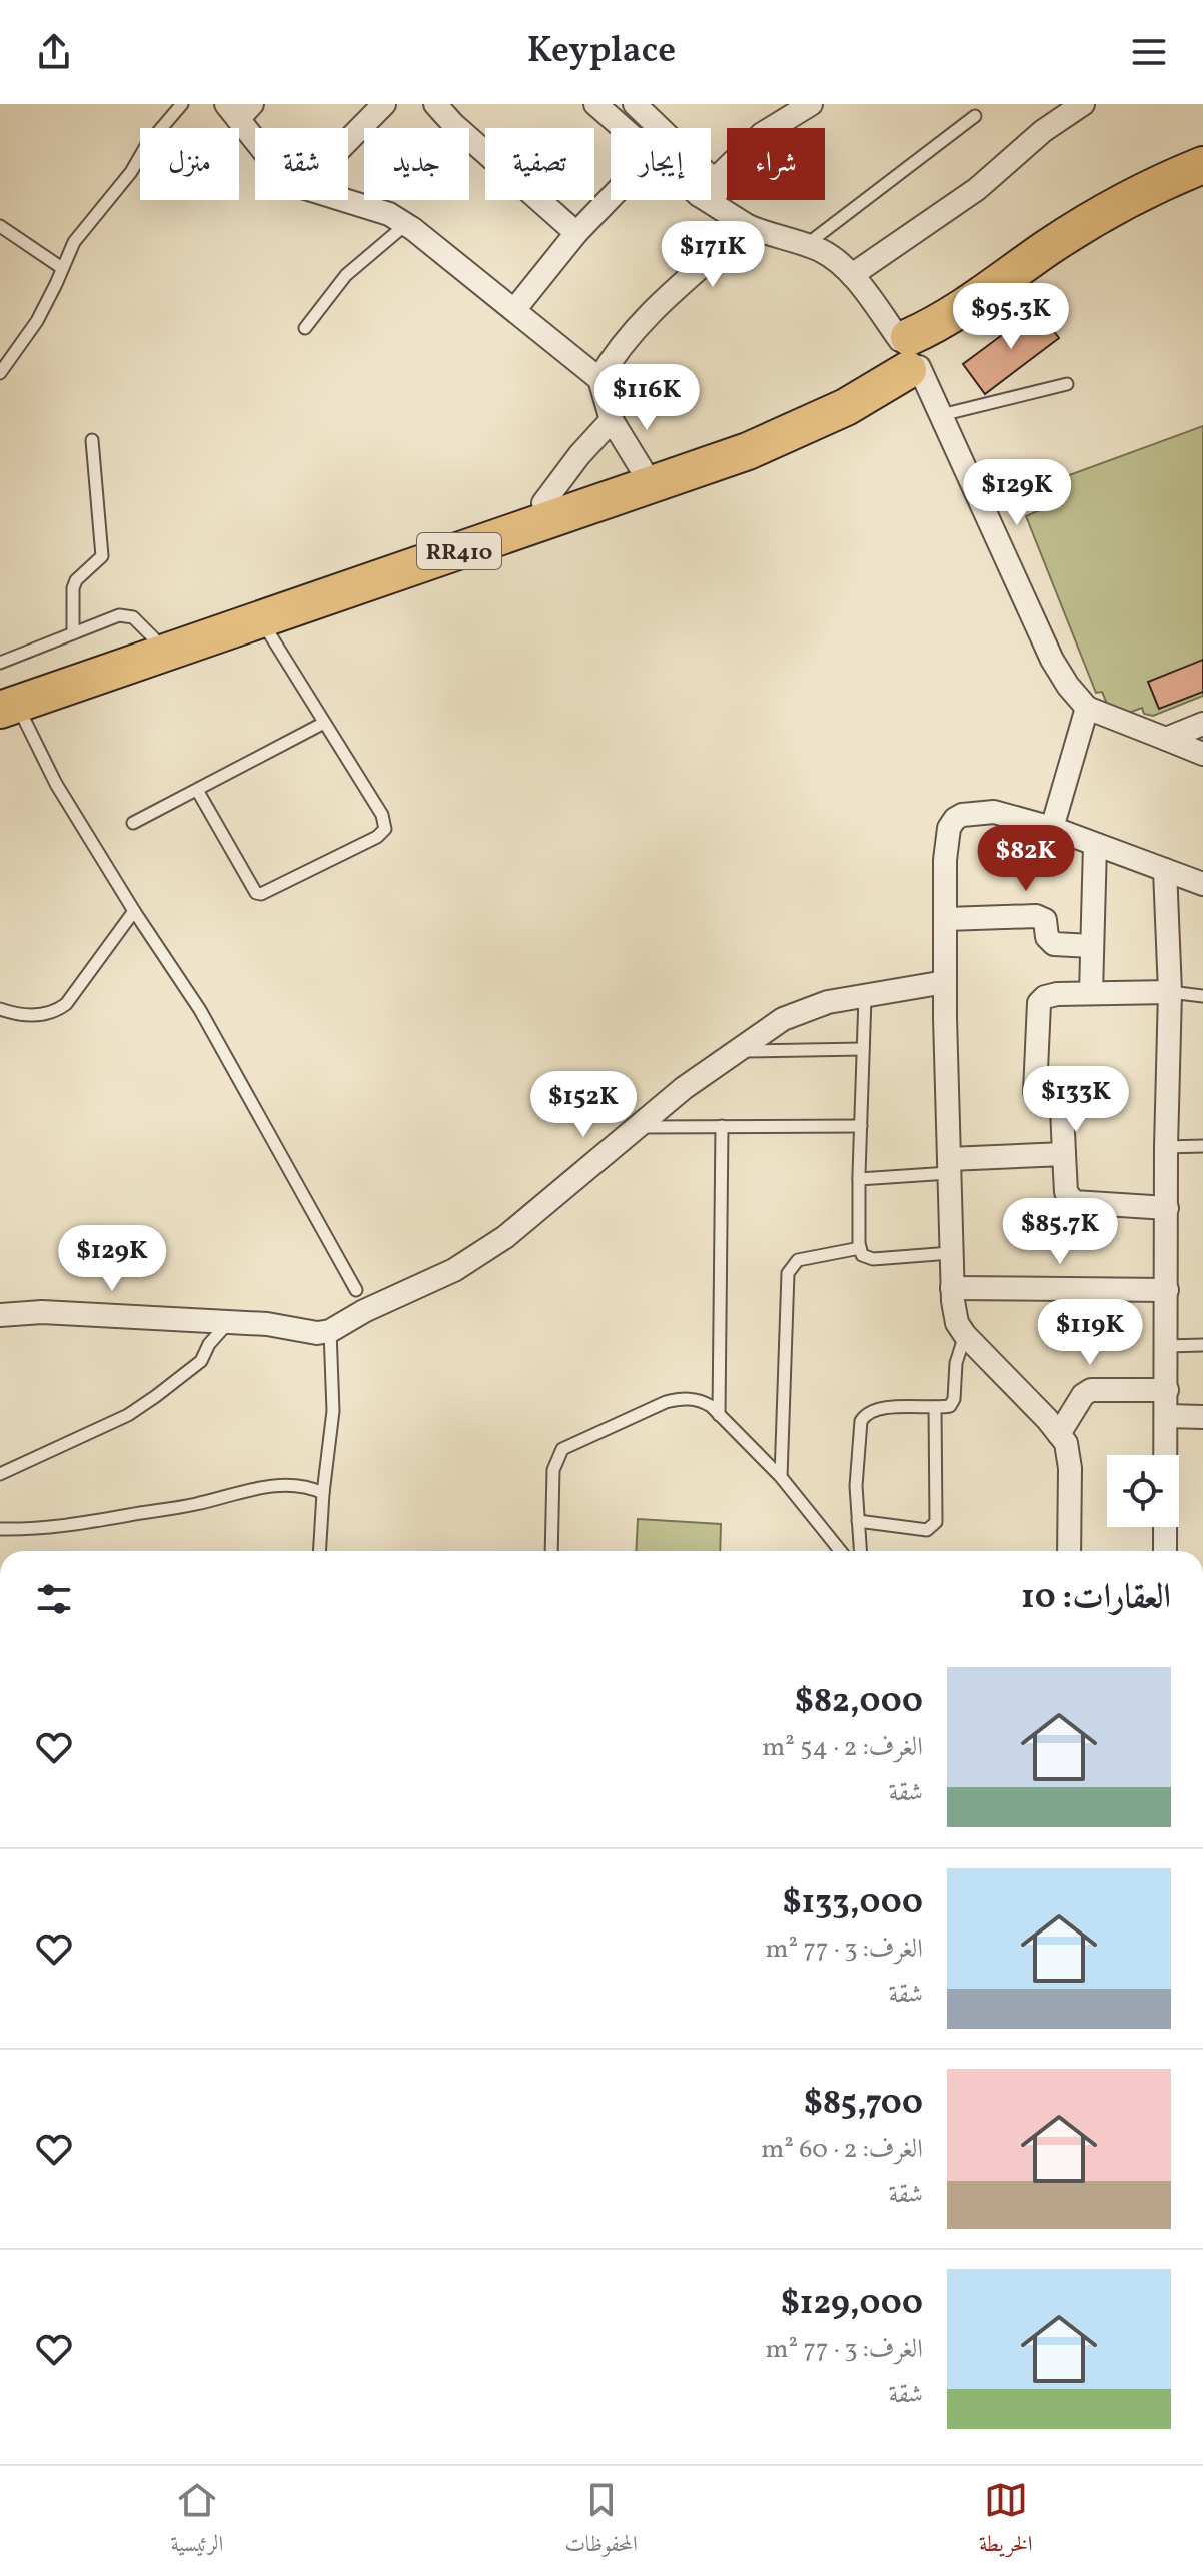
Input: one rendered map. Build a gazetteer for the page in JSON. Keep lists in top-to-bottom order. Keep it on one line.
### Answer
{"streets":{"highway":["RR410"]},"page":{"header":"Keyplace","chip":["شراء","إيجار","تصفية","جديد","شقة","منزل"],"price":["$171K","$95.3K","$116K","$129K","$82K","$133K","$152K","$85.7K","$129K","$119K"],"heading":"العقارات: 10","list":[{"name":"$82,000","note":"الغرف: 2 · 54 m² · شقة"},{"name":"$133,000","note":"الغرف: 3 · 77 m² · شقة"},{"name":"$85,700","note":"الغرف: 2 · 60 m² · شقة"},{"name":"$129,000","note":"الغرف: 3 · 77 m² · شقة"}],"tabs":["الخريطة","المحفوظات","الرئيسية"]}}
